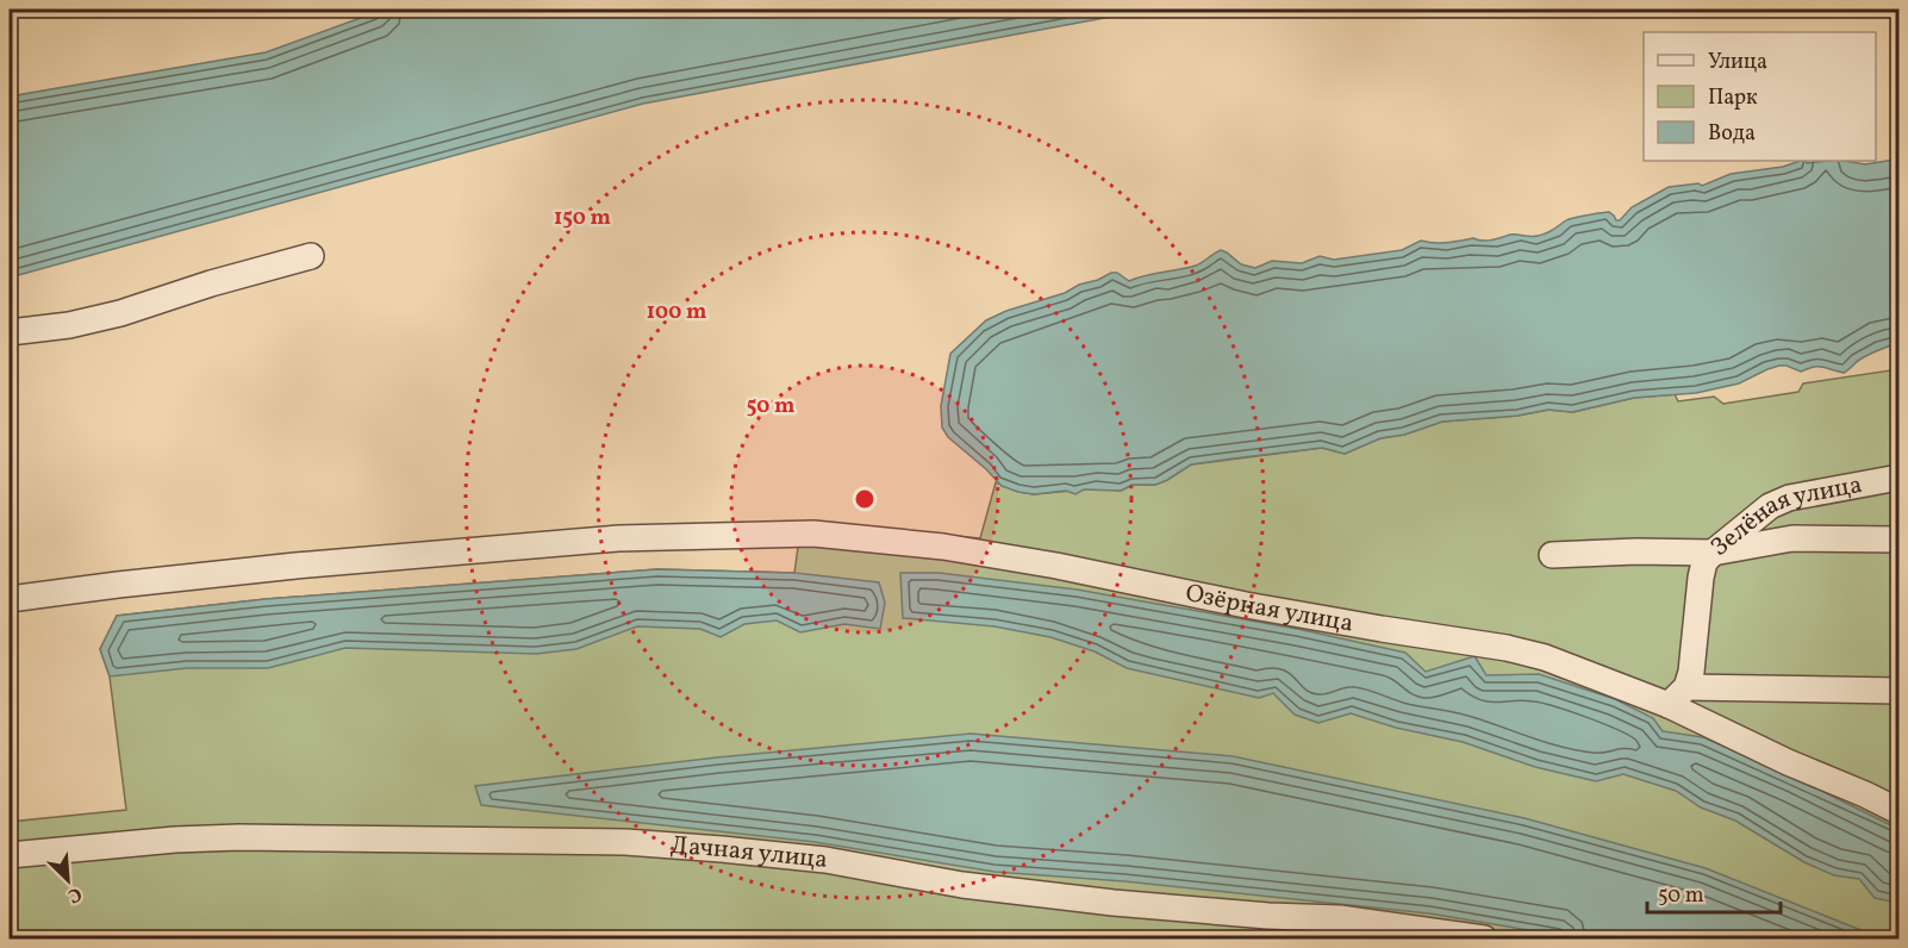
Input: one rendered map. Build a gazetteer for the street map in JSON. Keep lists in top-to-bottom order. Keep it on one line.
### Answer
{"streets":{"street":["Зелёная улица","Озёрная улица","Дачная улица"]},"crossings":[["Зелёная улица","Озёрная улица"]],"legend":["Улица","Парк","Вода"],"scale_bar":"50 m","north":"bottom right","rings":["150 m","100 m","50 m"]}
